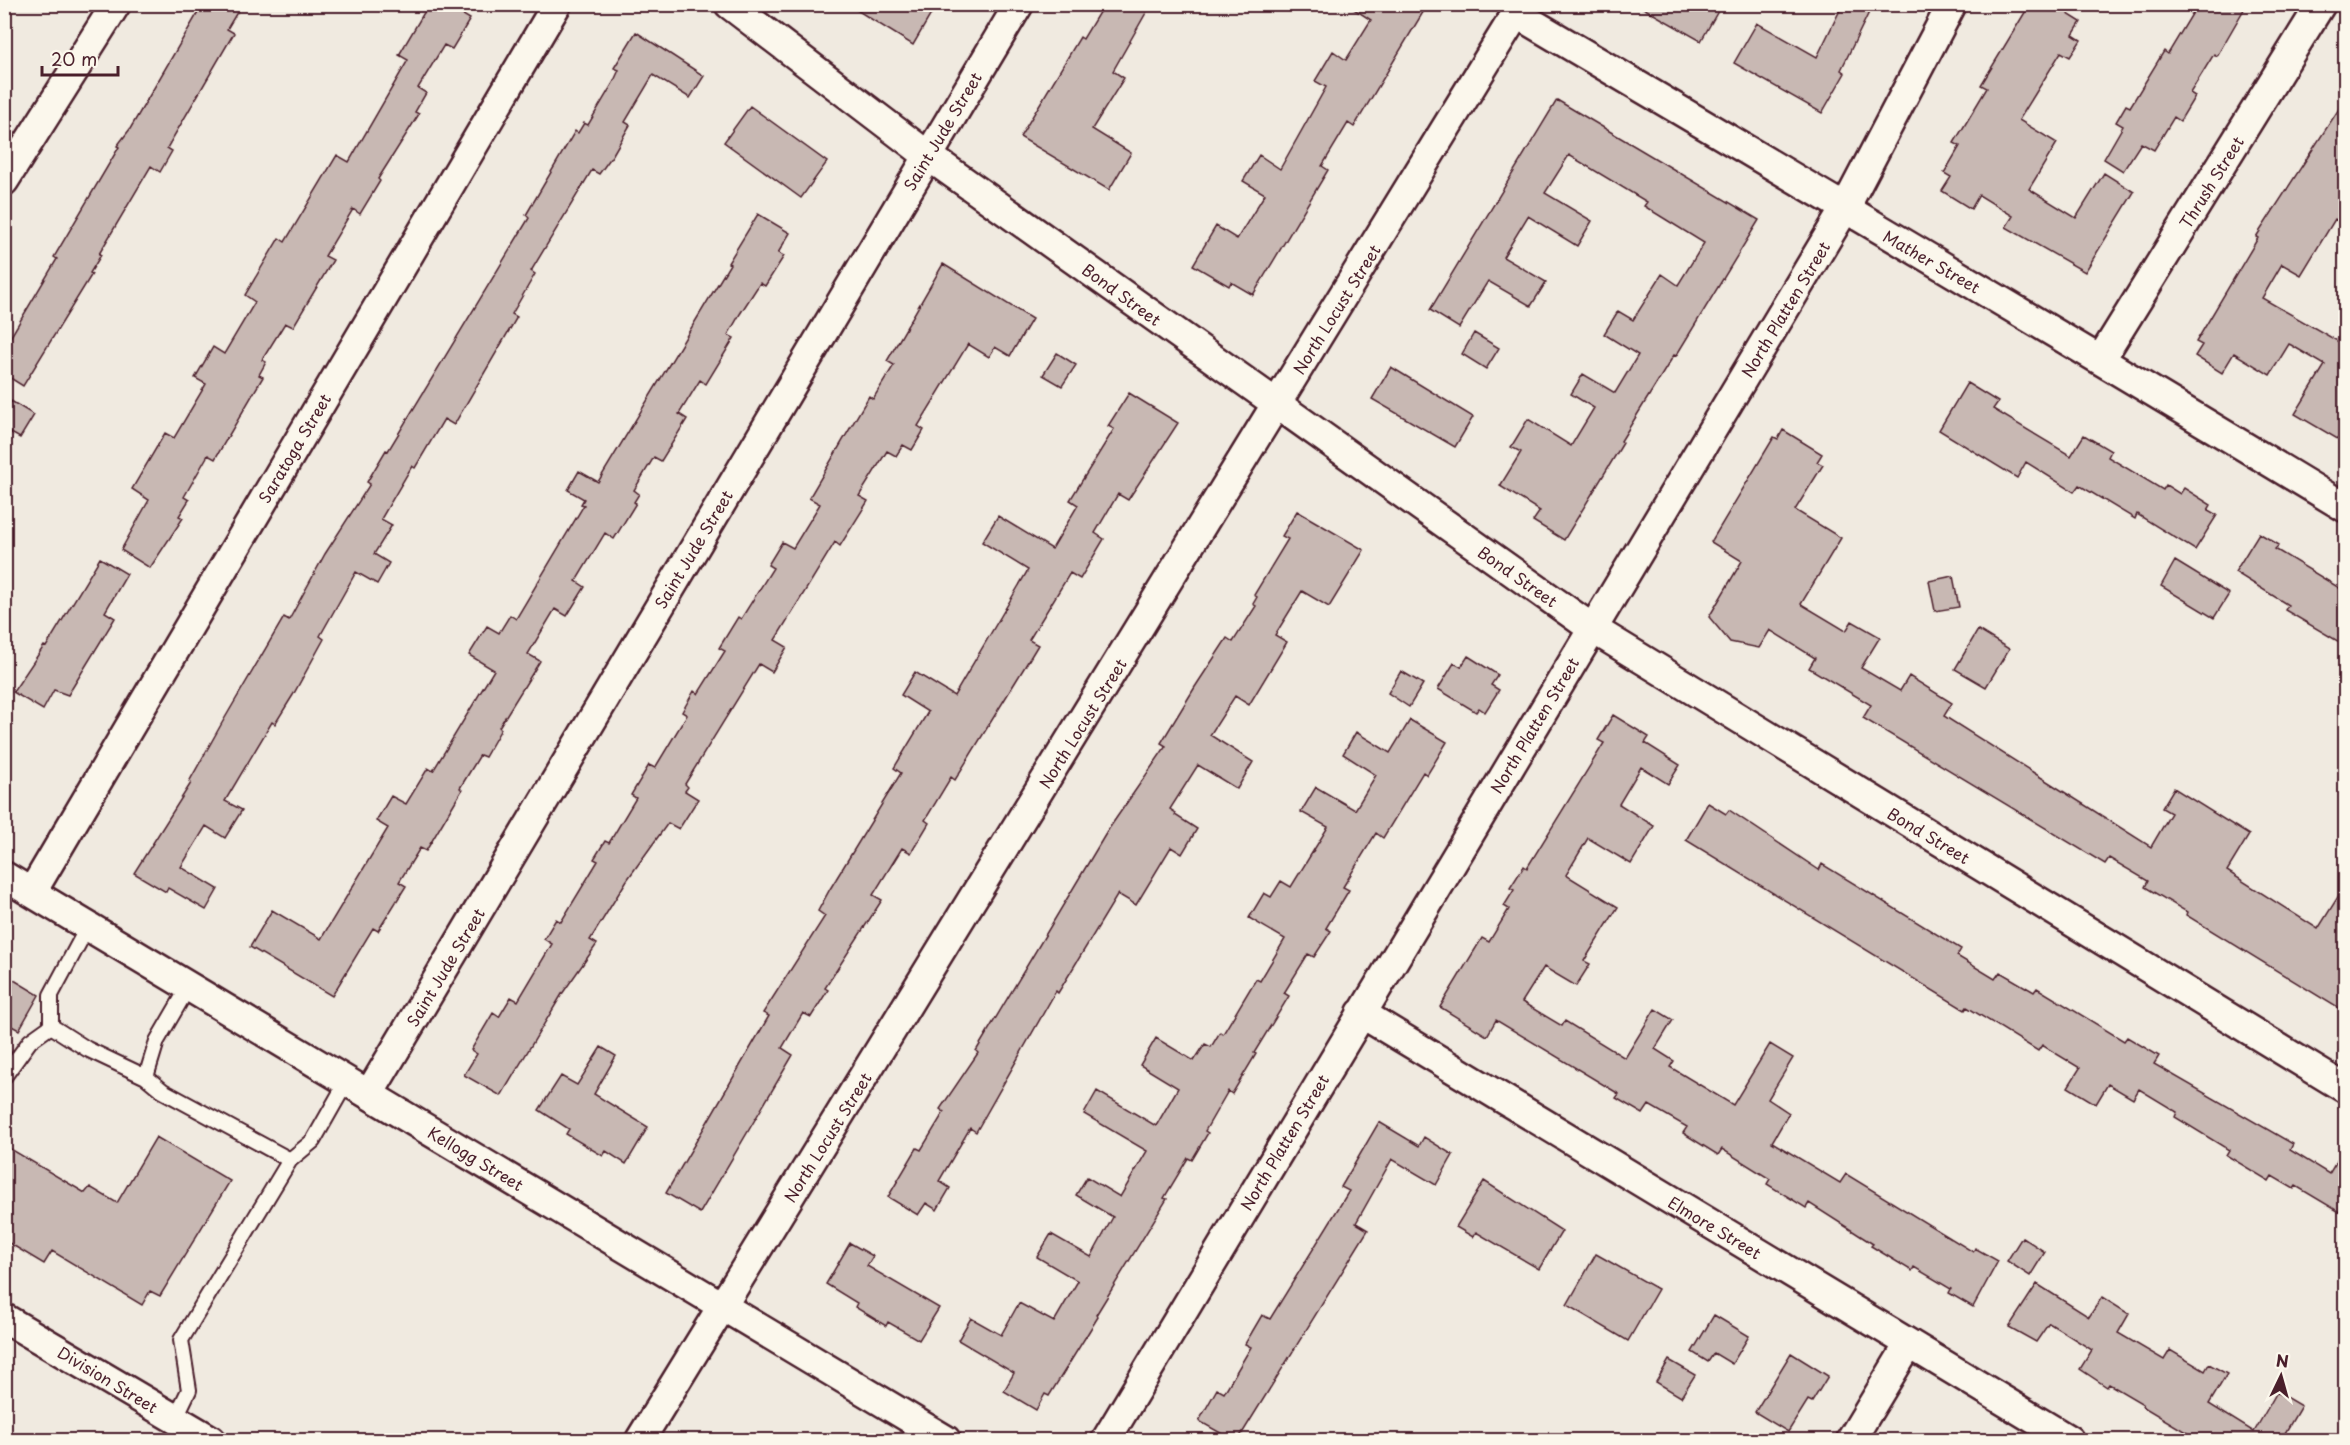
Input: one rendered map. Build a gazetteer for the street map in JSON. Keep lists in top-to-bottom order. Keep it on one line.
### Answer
{"streets":{"street":["Saint Jude Street","Thrush Street","Mather Street","Bond Street","North Locust Street","North Platten Street","Saratoga Street","Kellogg Street","Elmore Street","Division Street"]},"crossings":[["Saint Jude Street","Bond Street"],["Saint Jude Street","Kellogg Street"],["Thrush Street","Mather Street"],["Mather Street","North Locust Street"],["Mather Street","North Platten Street"],["Bond Street","North Locust Street"],["Bond Street","North Platten Street"],["North Locust Street","Kellogg Street"],["North Platten Street","Elmore Street"],["Saratoga Street","Kellogg Street"]],"scale_bar":"20 m","north":"top"}
